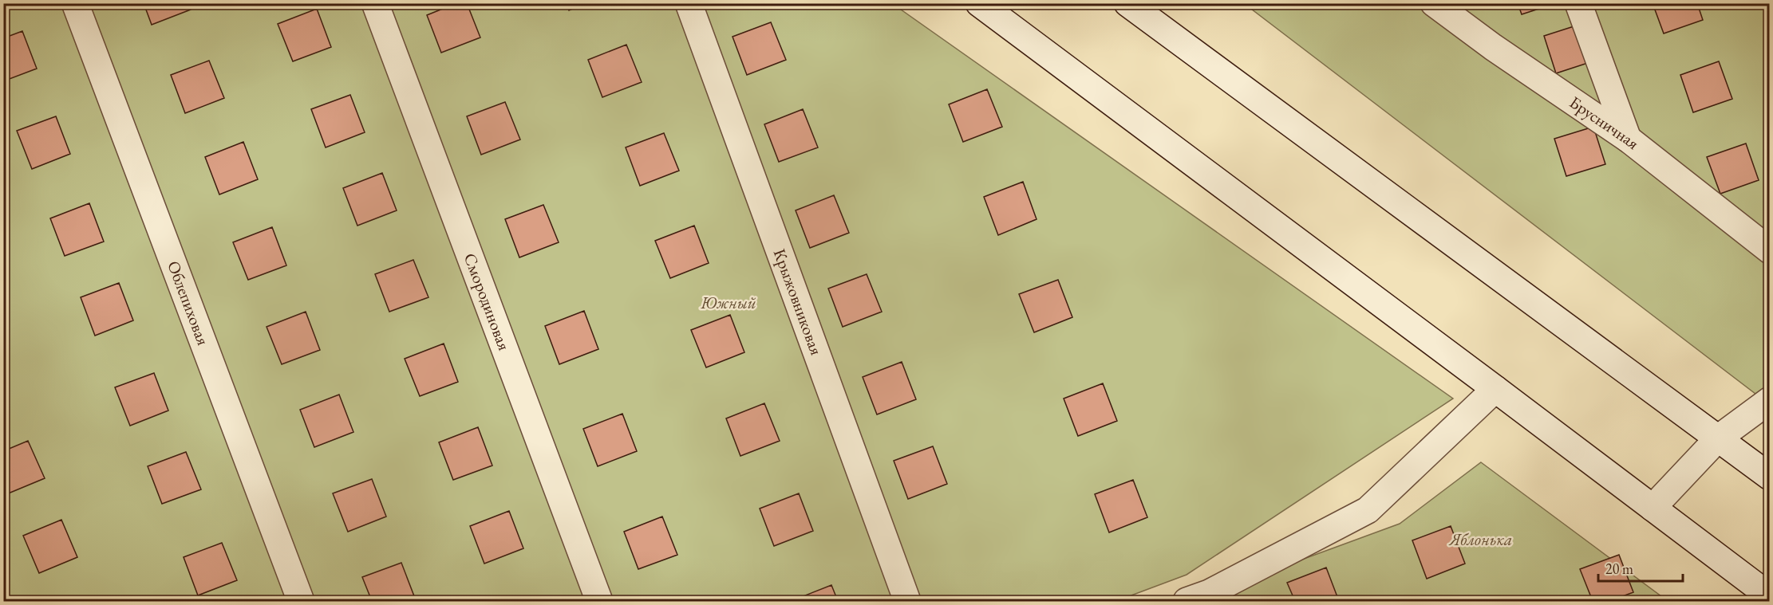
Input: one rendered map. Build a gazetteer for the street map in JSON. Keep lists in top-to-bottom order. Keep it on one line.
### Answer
{"streets":{"street":["Брусничная","Облепиховая","Смородиновая","Крыжовниковая"]},"parks":["Южный","Яблонька"],"scale_bar":"20 m"}
